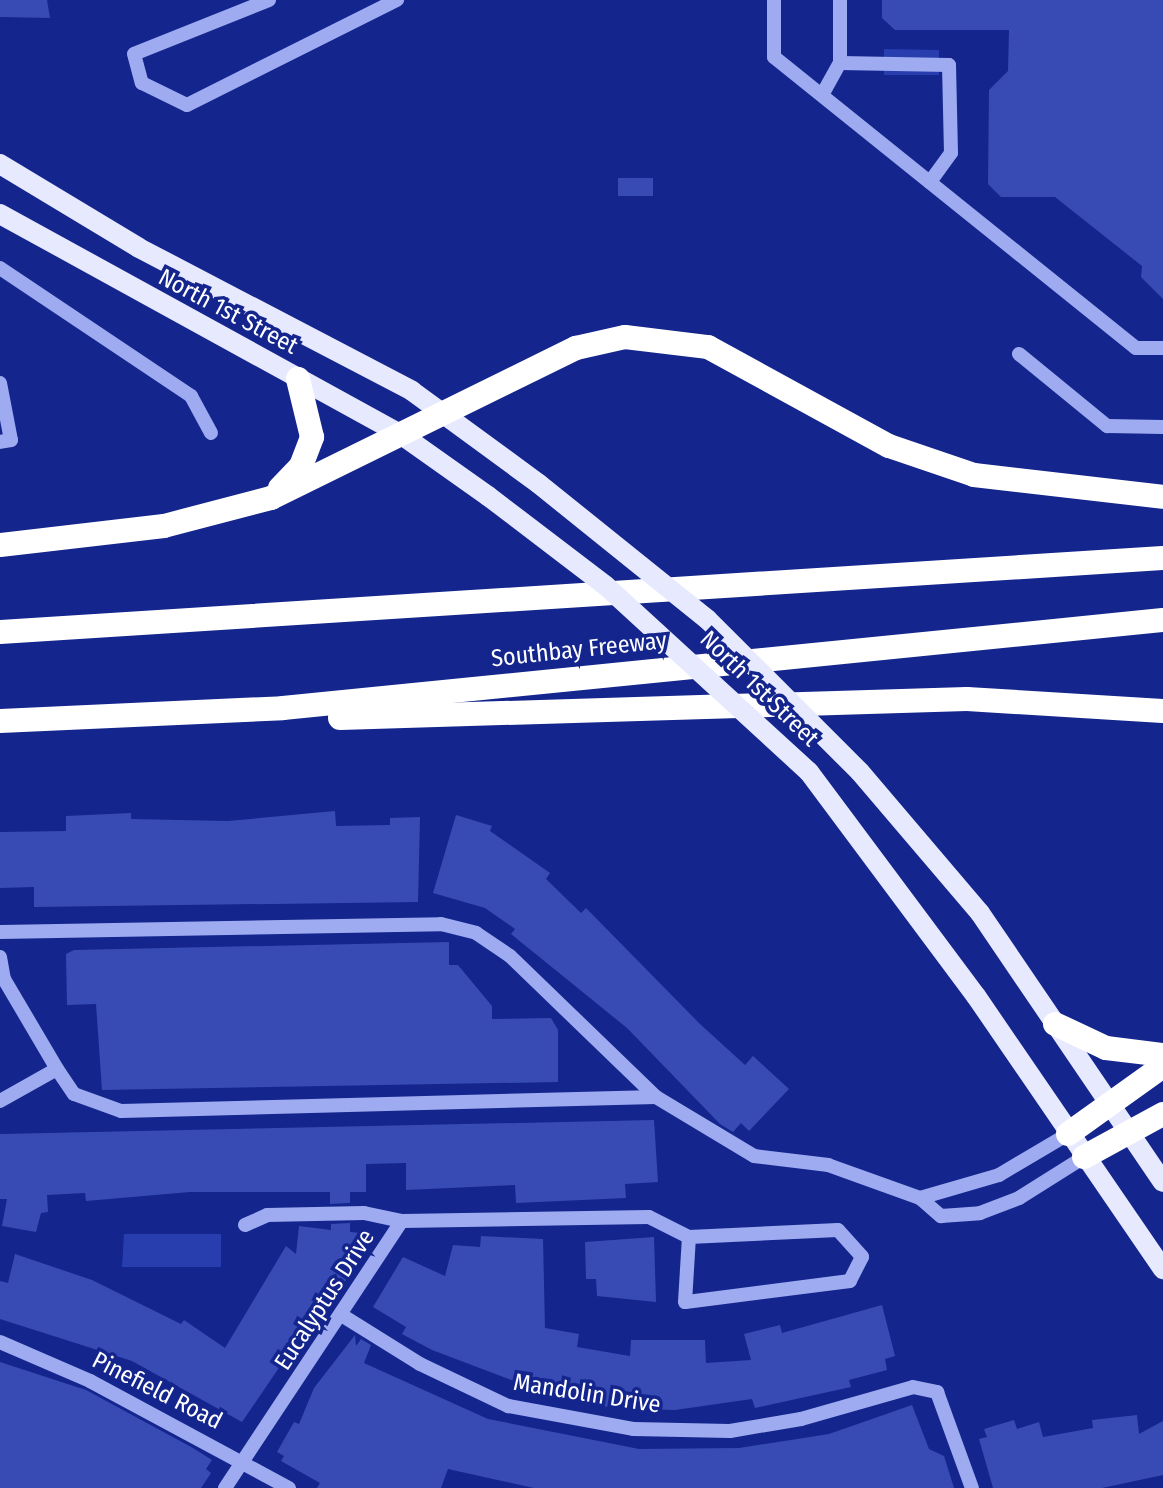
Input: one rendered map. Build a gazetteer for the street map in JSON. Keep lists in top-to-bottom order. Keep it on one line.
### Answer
{"streets":{"highway":["Southbay Freeway"],"main road":["North 1st Street"],"lane":["Eucalyptus Drive","Pinefield Road","Mandolin Drive"]},"crossings":[["Eucalyptus Drive","Pinefield Road"],["Eucalyptus Drive","Mandolin Drive"]]}
